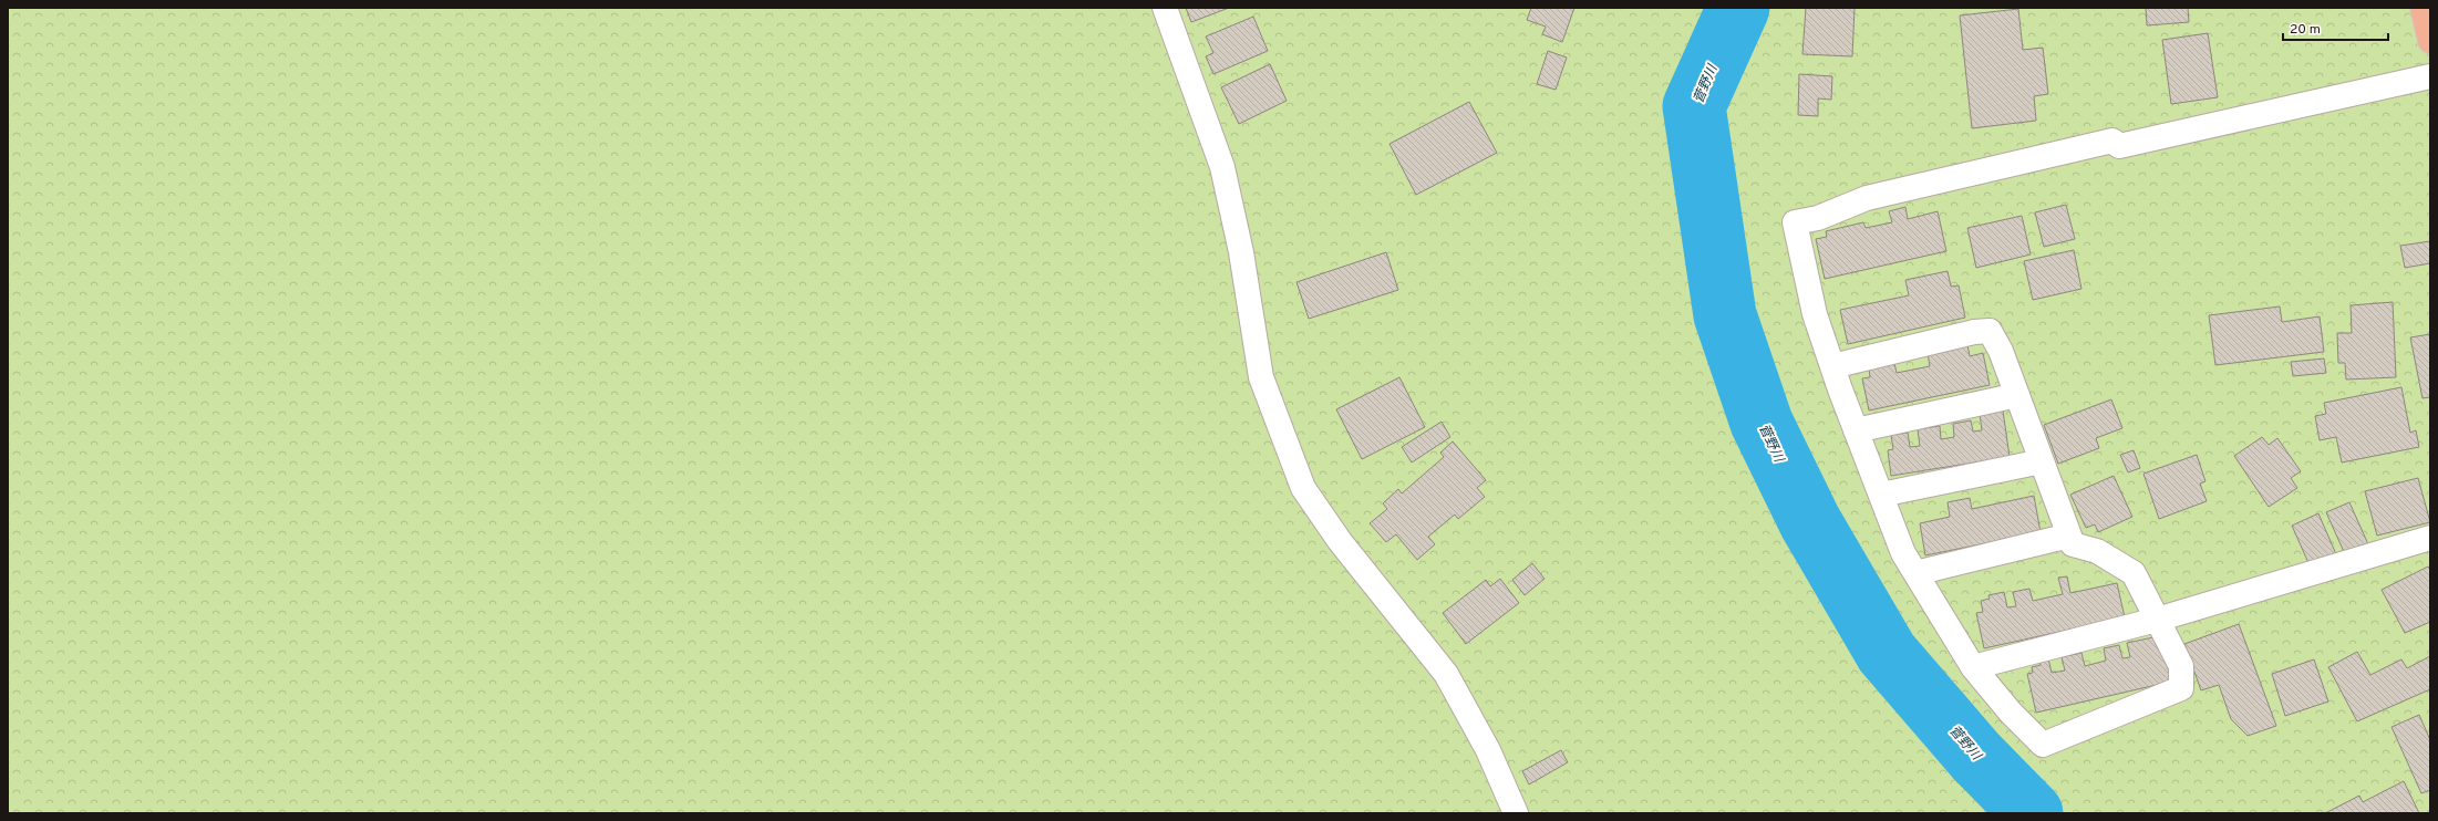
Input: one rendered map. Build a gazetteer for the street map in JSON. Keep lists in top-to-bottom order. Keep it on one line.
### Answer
{"water":["菅野川"],"scale_bar":"20 m"}
